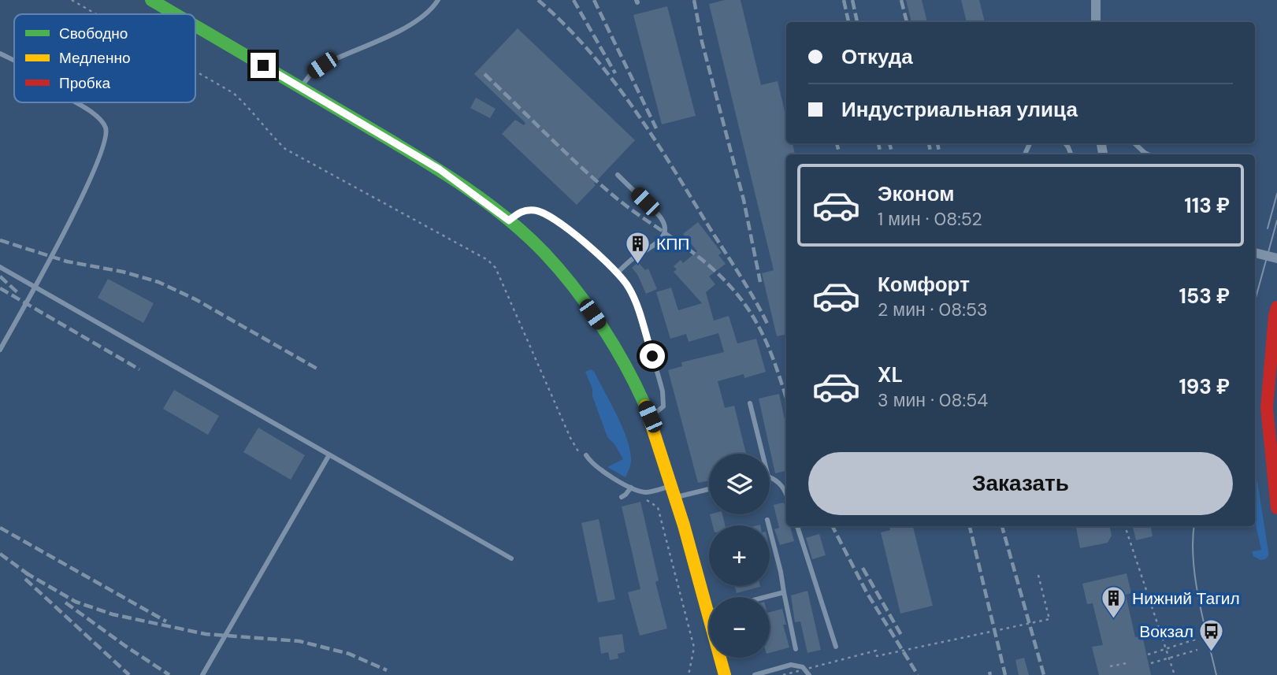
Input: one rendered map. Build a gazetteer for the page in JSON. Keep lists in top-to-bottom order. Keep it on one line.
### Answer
{"places":{"building":["КПП","Нижний Тагил"],"bus stop":["Вокзал"]},"legend":["Свободно","Медленно","Пробка"],"page":{"banner":["Откуда","Индустриальная улица"],"list":[{"name":"Эконом","note":"1 мин · 08:52","value":"113 ₽"},{"name":"Комфорт","note":"2 мин · 08:53","value":"153 ₽"},{"name":"XL","note":"3 мин · 08:54","value":"193 ₽"}],"buttons":"Заказать","map_buttons":["+","−"]}}
